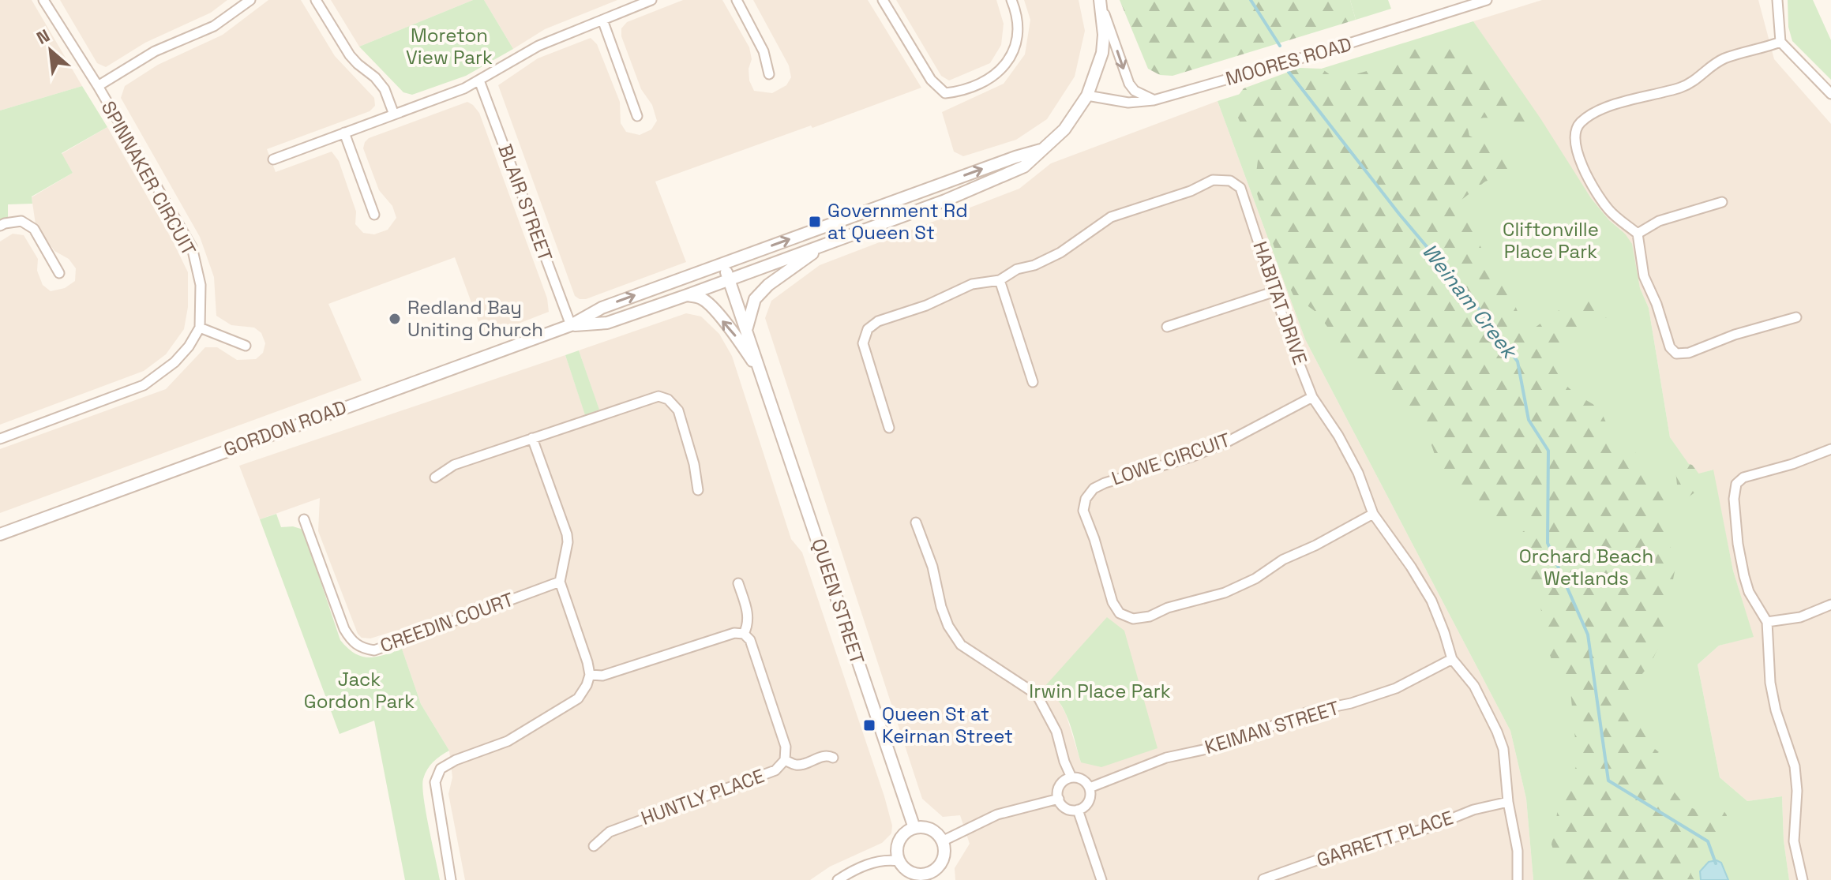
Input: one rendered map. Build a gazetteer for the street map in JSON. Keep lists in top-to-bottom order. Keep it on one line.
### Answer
{"streets":{"street":["MOORES ROAD","SPINNAKER CIRCUIT","BLAIR STREET","HABITAT DRIVE","GORDON ROAD","LOWE CIRCUIT","QUEEN STREET","CREEDIN COURT","KEIMAN STREET","HUNTLY PLACE","GARRETT PLACE"]},"crossings":[["BLAIR STREET","GORDON ROAD"],["HABITAT DRIVE","LOWE CIRCUIT"],["HABITAT DRIVE","KEIMAN STREET"],["HABITAT DRIVE","GARRETT PLACE"],["GORDON ROAD","QUEEN STREET"]],"water":["Weinam Creek"],"parks":["Moreton View Park","Cliftonville Place Park","Orchard Beach Wetlands","Jack Gordon Park","Irwin Place Park"],"places":{"transit":["Government Rd at Queen St","Queen St at Keirnan Street"],"other":["Redland Bay Uniting Church"]},"north":"top left"}
